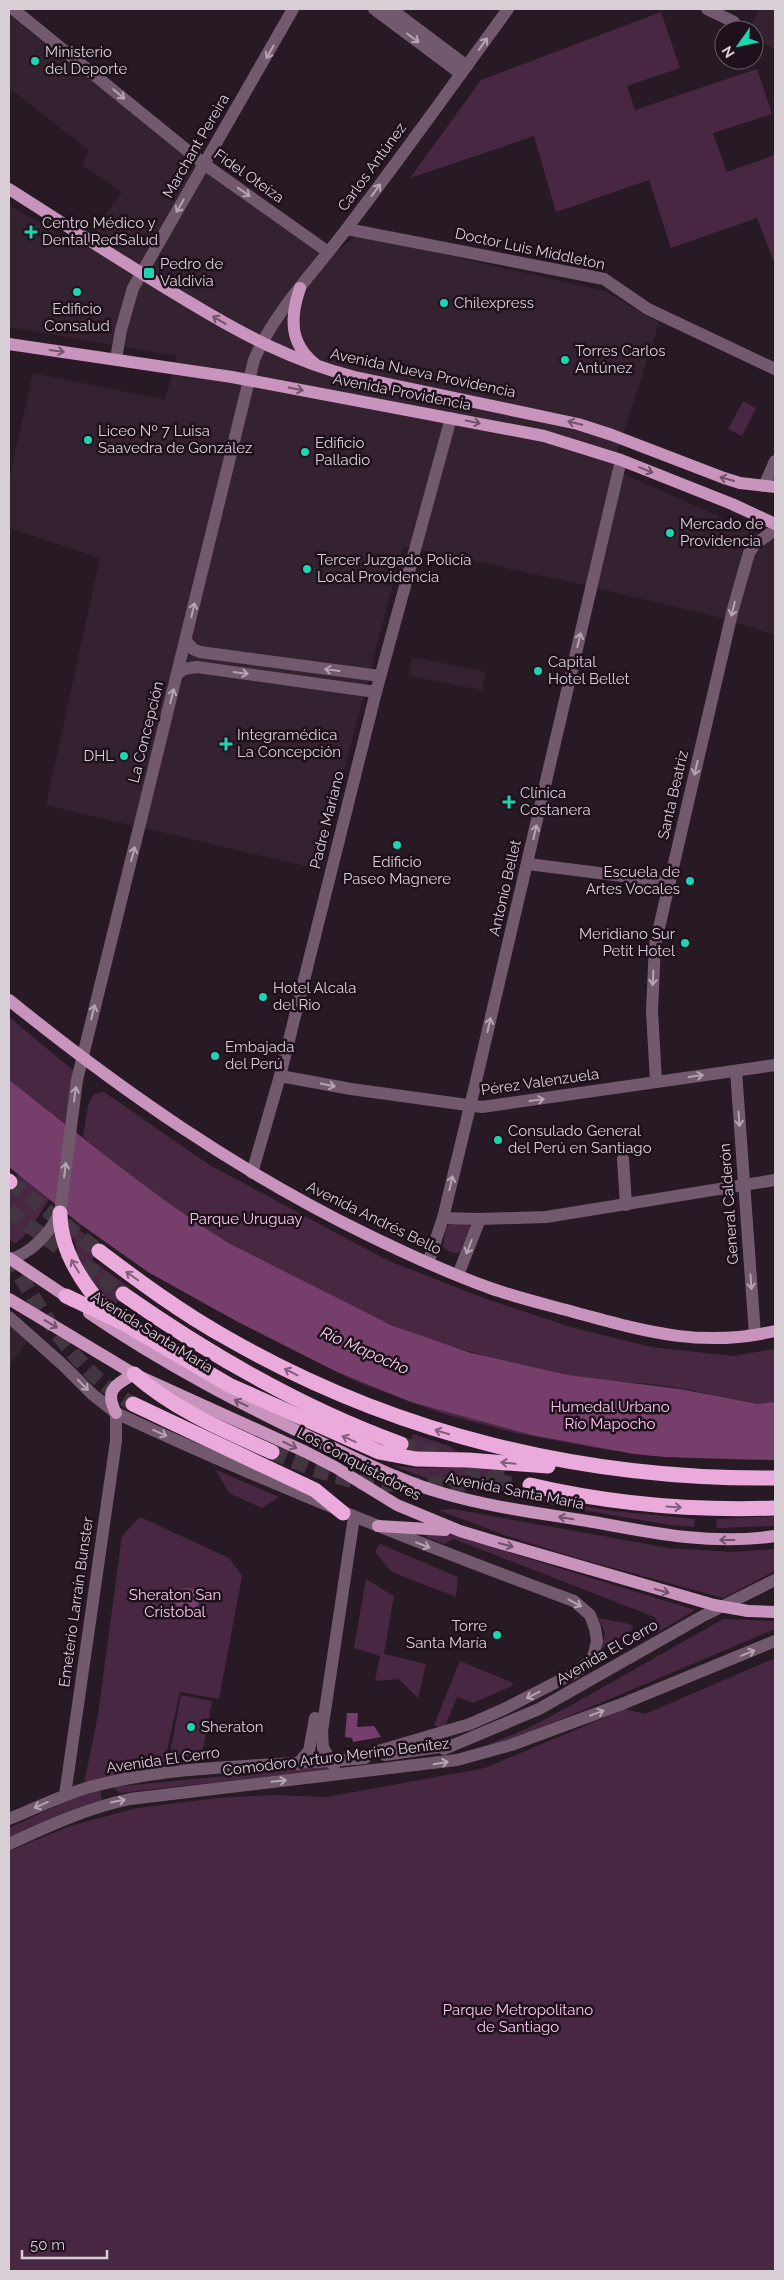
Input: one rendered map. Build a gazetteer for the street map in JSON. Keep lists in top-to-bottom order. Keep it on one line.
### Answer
{"streets":{"main road":["Avenida Nueva Providencia","Avenida Providencia","Avenida Andrés Bello","Avenida Santa María","Los Conquistadores"],"street":["Marchant Pereira","Carlos Antúnez","Fidel Oteíza","Doctor Luis Middleton","La Concepción","Santa Beatriz","Padre Mariano","Antonio Bellet","Pérez Valenzuela","General Calderón","Emeterio Larraín Bunster","Avenida El Cerro","Comodoro Arturo Merino Benítez"]},"crossings":[["Marchant Pereira","Fidel Oteíza"],["Marchant Pereira","Avenida Nueva Providencia"],["Marchant Pereira","Avenida Providencia"],["Carlos Antúnez","Fidel Oteíza"],["Carlos Antúnez","Doctor Luis Middleton"],["Carlos Antúnez","Avenida Nueva Providencia"],["Carlos Antúnez","La Concepción"],["Avenida Nueva Providencia","La Concepción"],["Avenida Providencia","La Concepción"],["Avenida Providencia","Padre Mariano"],["Avenida Providencia","Antonio Bellet"],["La Concepción","Avenida Andrés Bello"],["Santa Beatriz","Pérez Valenzuela"],["Padre Mariano","Pérez Valenzuela"],["Padre Mariano","Avenida Andrés Bello"],["Antonio Bellet","Pérez Valenzuela"],["Antonio Bellet","Avenida Andrés Bello"],["Pérez Valenzuela","General Calderón"],["General Calderón","Avenida Andrés Bello"],["Emeterio Larraín Bunster","Avenida El Cerro"],["Avenida El Cerro","Comodoro Arturo Merino Benítez"]],"one_way":["Marchant Pereira","Carlos Antúnez","Fidel Oteíza","Avenida Nueva Providencia","Avenida Providencia","La Concepción","Santa Beatriz","Antonio Bellet","Pérez Valenzuela","General Calderón","Avenida Santa María","Los Conquistadores","Comodoro Arturo Merino Benítez"],"water":["Río Mapocho"],"parks":["Parque Uruguay","Humedal Urbano Río Mapocho","Sheraton San Cristobal","Parque Metropolitano de Santiago"],"places":{"other":["Ministerio del Deporte","Edificio Consalud","Chilexpress","Torres Carlos Antúnez","Liceo Nº 7 Luisa Saavedra de González","Edificio Palladio","Mercado de Providencia","Tercer Juzgado Policía Local Providencia","Capital Hotel Bellet","DHL","Edificio Paseo Magnere","Escuela de Artes Vocales","Meridiano Sur Petit Hotel","Hotel Alcala del Rio","Embajada del Perú","Consulado General del Perú en Santiago","Torre Santa María","Sheraton"],"health":["Centro Médico y Dental RedSalud","Integramédica La Concepción","Clínica Costanera"],"transit":["Pedro de Valdivia"]},"scale_bar":"50 m","north":"bottom left"}
